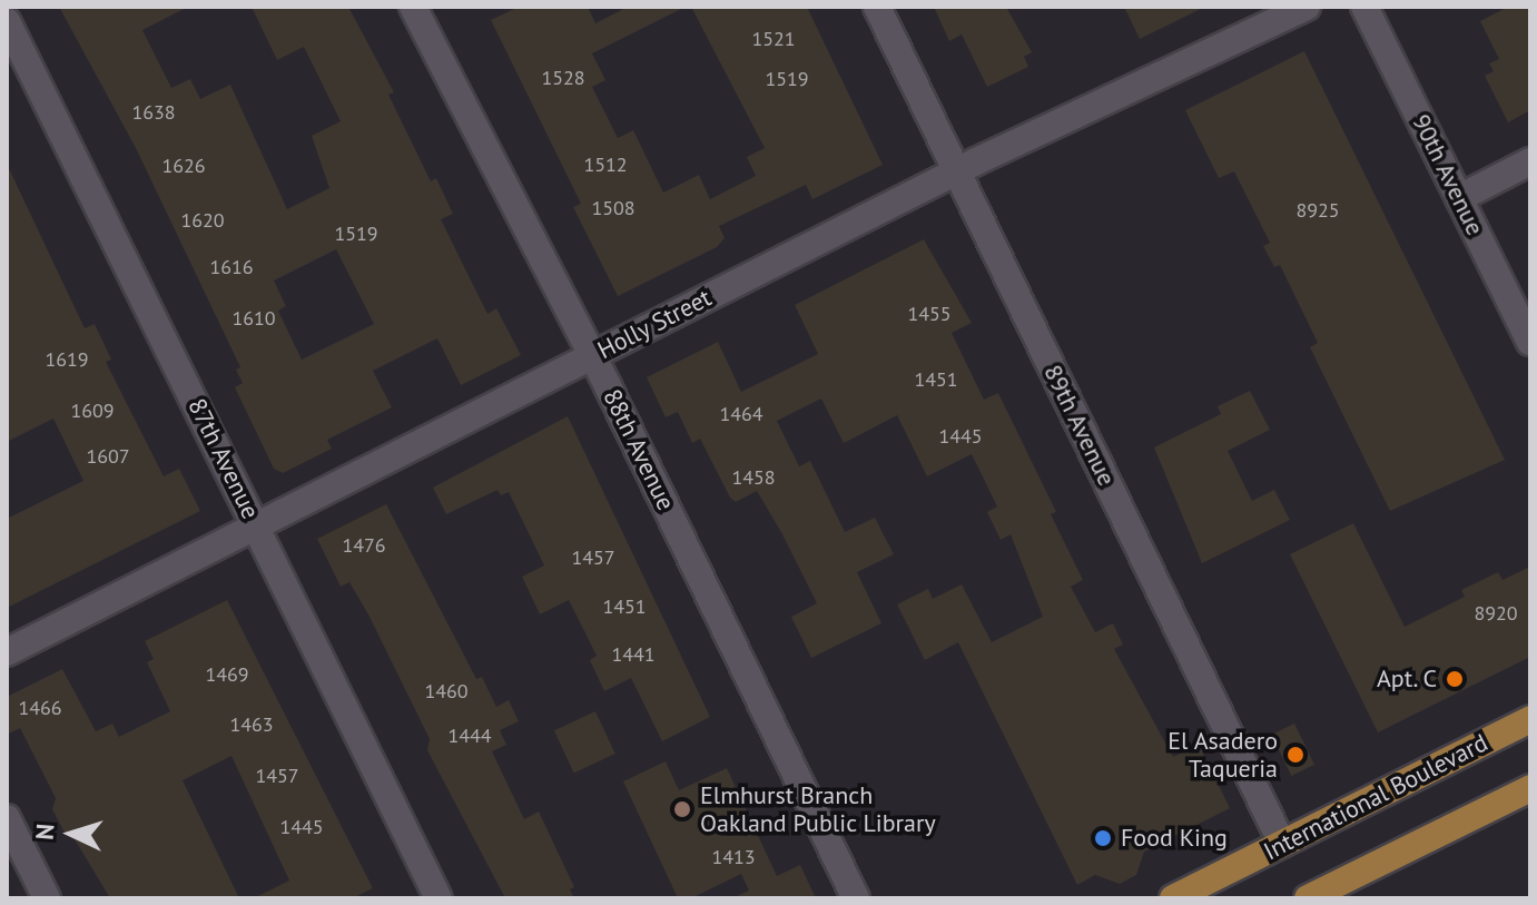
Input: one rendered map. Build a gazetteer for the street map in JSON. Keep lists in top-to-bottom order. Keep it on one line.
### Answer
{"streets":{"main road":["International Boulevard"],"street":["90th Avenue","Holly Street","89th Avenue","88th Avenue","87th Avenue"]},"crossings":[["Holly Street","89th Avenue"],["Holly Street","88th Avenue"],["Holly Street","87th Avenue"],["89th Avenue","International Boulevard"]],"places":["Apt. C","El Asadero Taqueria","Elmhurst Branch Oakland Public Library","Food King"],"house_numbers":["1521","1528","1519","1638","1512","1626","1508","8925","1620","1519","1616","1455","1610","1619","1451","1609","1464","1445","1607","1458","1476","1457","1451","8920","1441","1469","1460","1466","1463","1444","1457","1445","1413"],"north":"left"}
